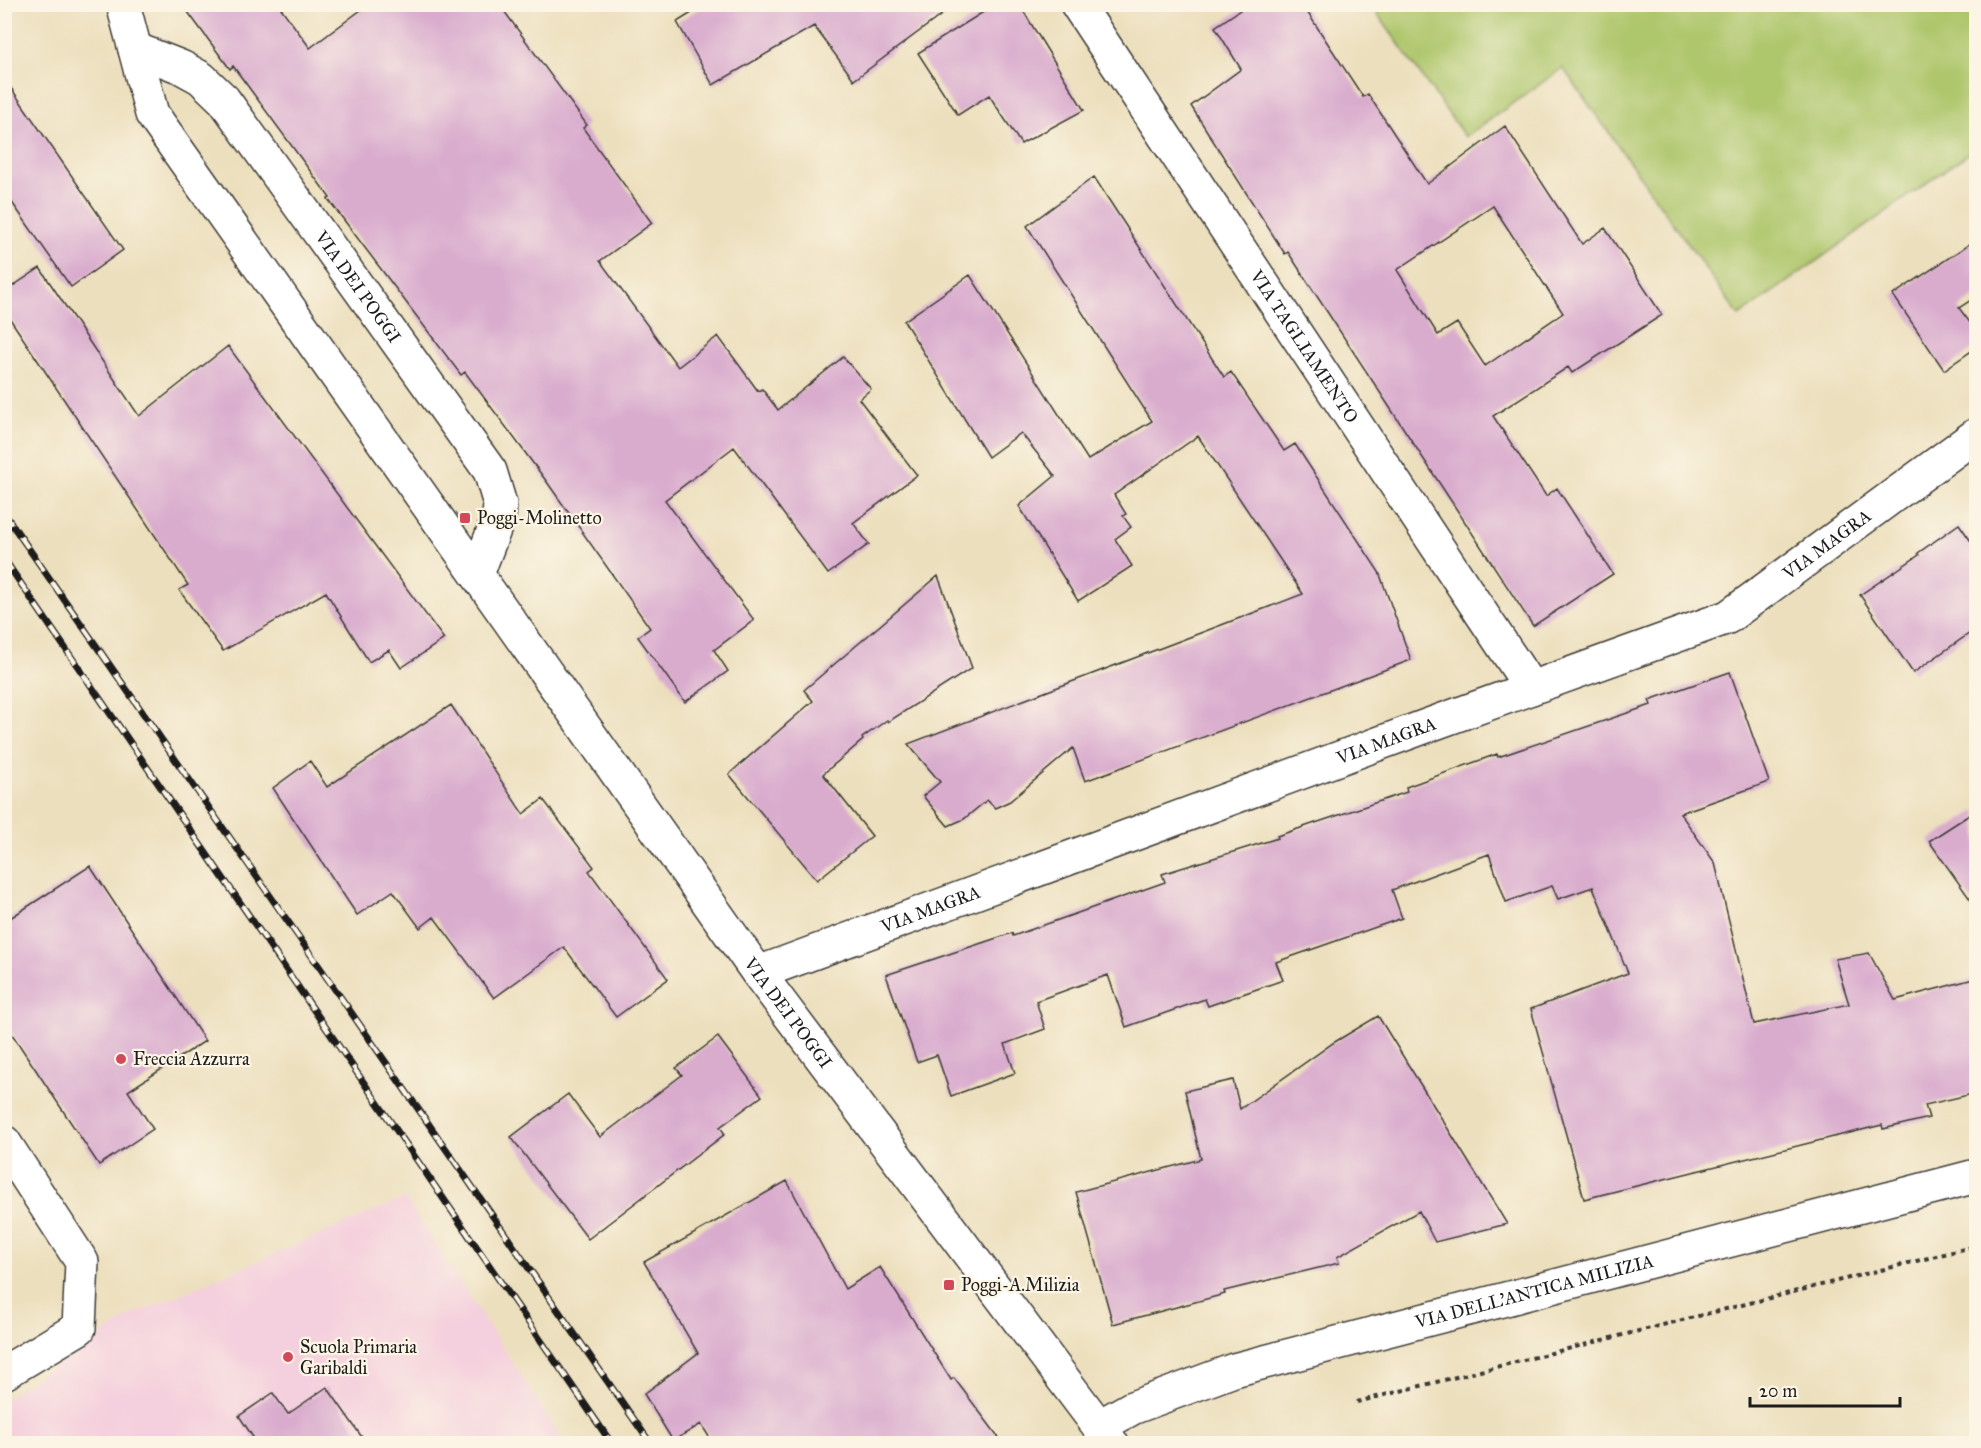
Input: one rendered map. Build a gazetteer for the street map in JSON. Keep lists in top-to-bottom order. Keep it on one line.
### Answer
{"streets":{"street":["VIA DEI POGGI","VIA TAGLIAMENTO","VIA MAGRA","VIA DELL'ANTICA MILIZIA"]},"crossings":[["VIA DEI POGGI","VIA MAGRA"],["VIA DEI POGGI","VIA DELL'ANTICA MILIZIA"],["VIA TAGLIAMENTO","VIA MAGRA"]],"places":{"transit":["Poggi-Molinetto","Poggi-A.Milizia"],"other":["Freccia Azzurra","Scuola Primaria Garibaldi"]},"scale_bar":"20 m"}
